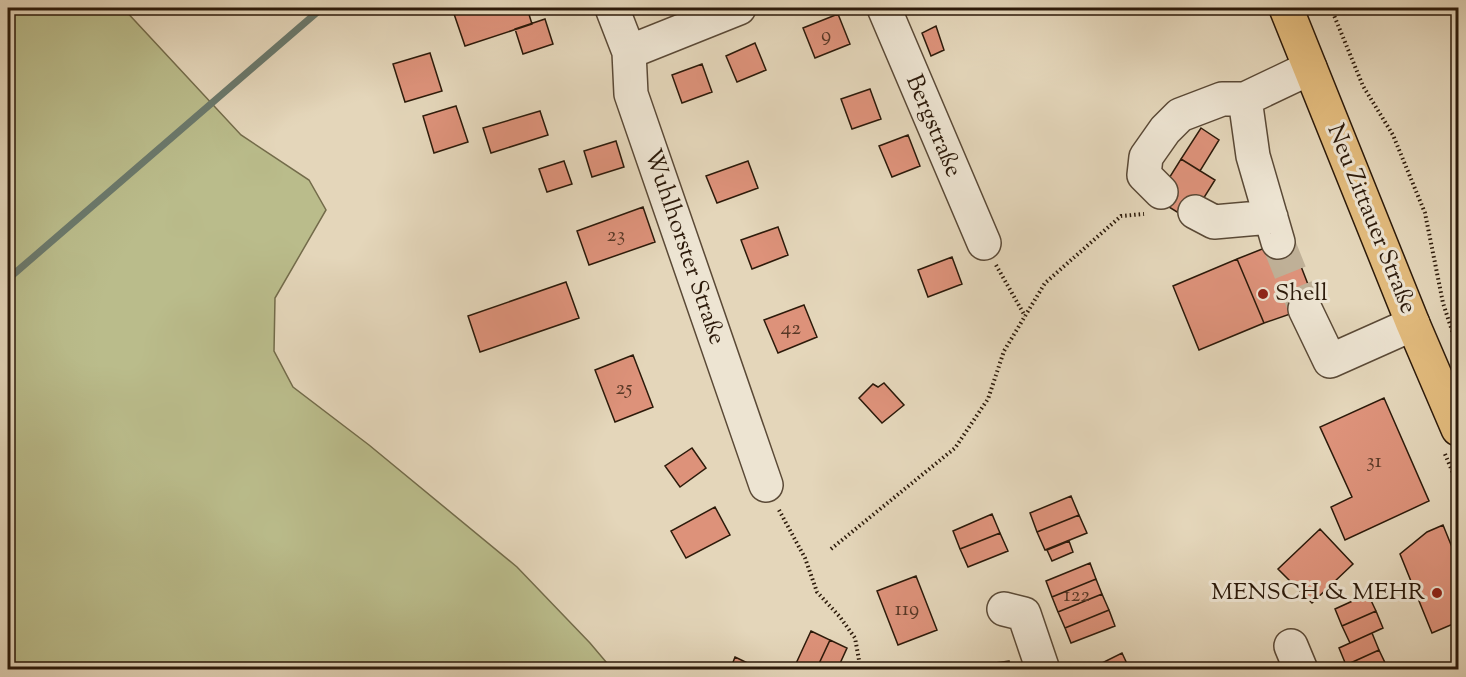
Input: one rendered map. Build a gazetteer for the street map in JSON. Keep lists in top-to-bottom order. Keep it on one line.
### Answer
{"streets":{"main road":["Neu Zittauer Straße"],"street":["Bergstraße","Wuhlhorster Straße"]},"places":["Shell","MENSCH & MEHR"],"house_numbers":["9","23","42","25","31","122","119"]}
